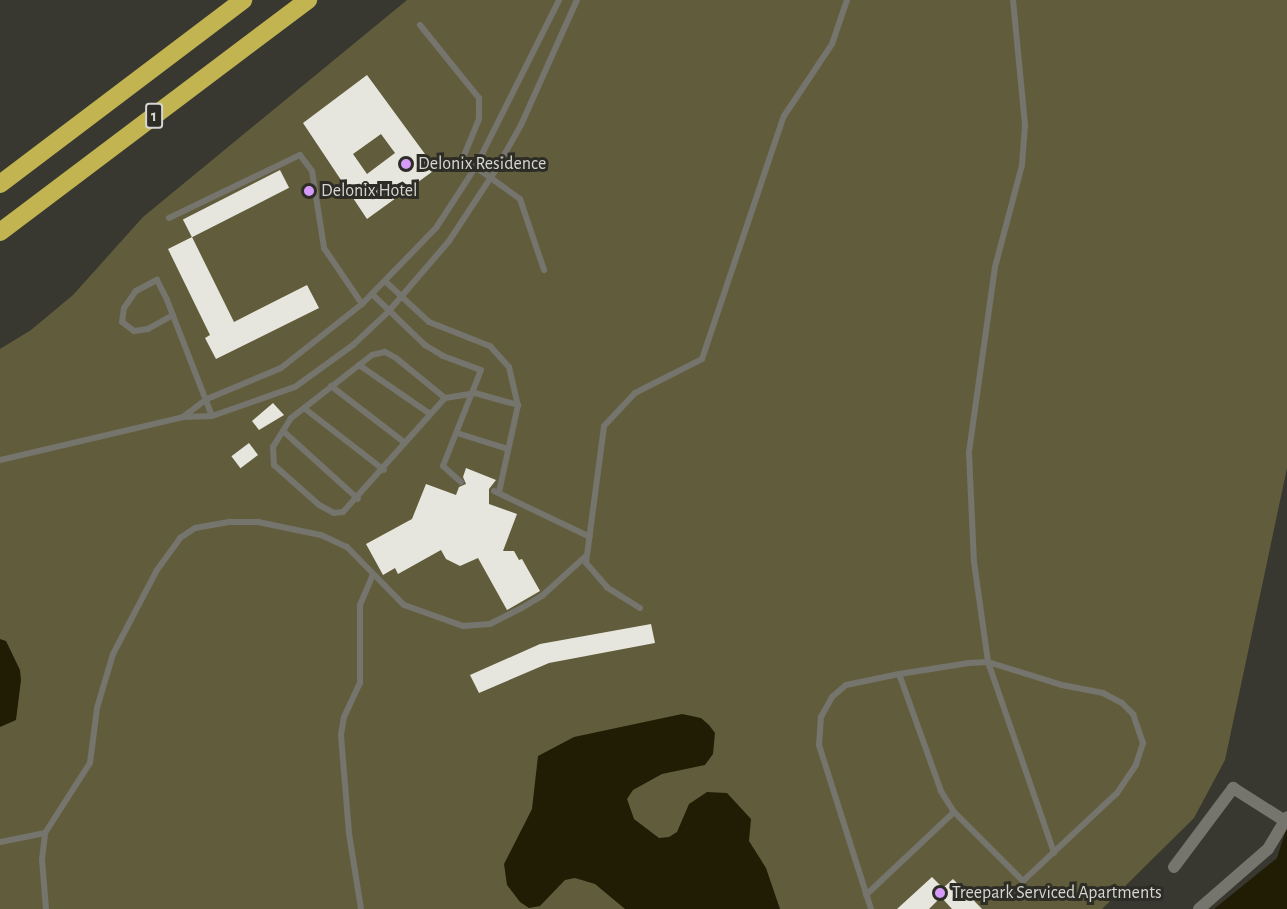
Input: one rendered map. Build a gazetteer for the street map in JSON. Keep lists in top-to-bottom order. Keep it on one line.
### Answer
{"streets":{"highway":["1"]},"places":["Delonix Residence","Delonix Hotel","Treepark Serviced Apartments"]}
